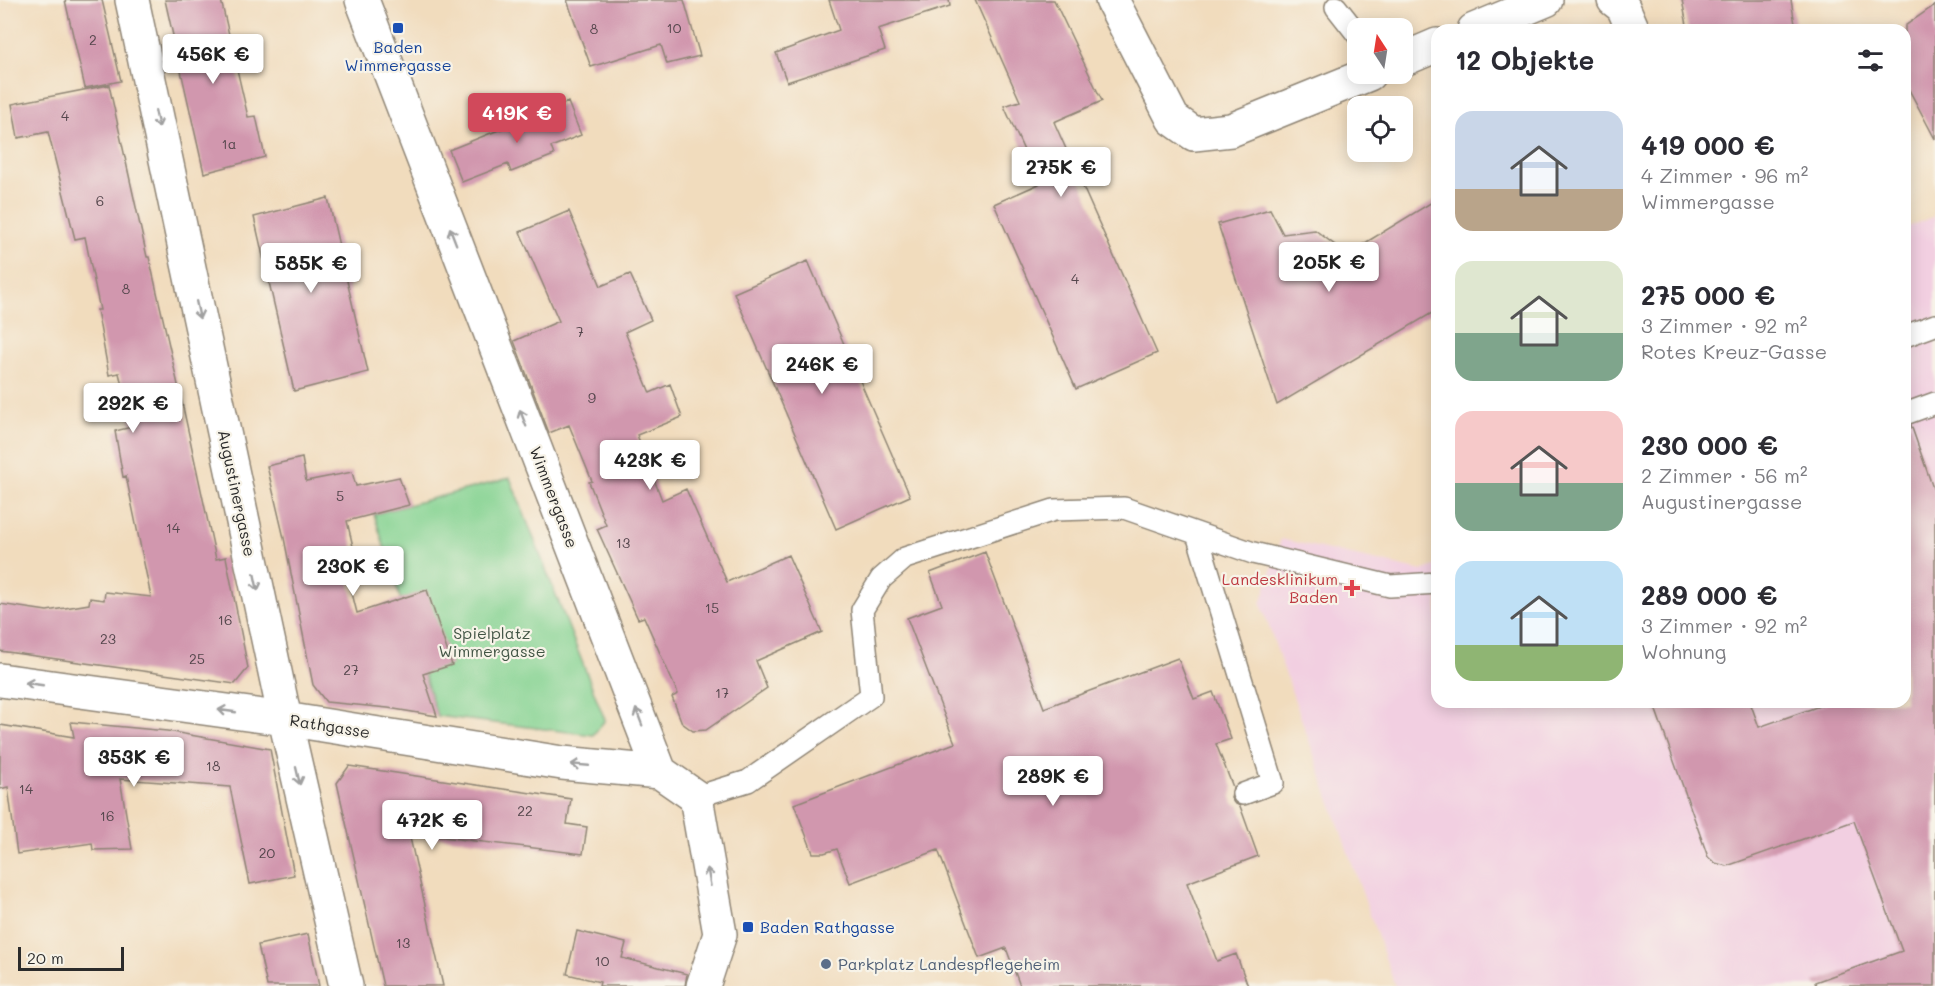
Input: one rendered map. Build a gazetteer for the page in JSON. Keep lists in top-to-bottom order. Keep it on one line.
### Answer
{"streets":{"street":["Augustinergasse","Wimmergasse","Rathgasse"]},"crossings":[["Augustinergasse","Rathgasse"],["Wimmergasse","Rathgasse"]],"one_way":["Augustinergasse","Wimmergasse","Rathgasse"],"parks":["Spielplatz Wimmergasse"],"places":{"transit":["Baden Wimmergasse","Baden Rathgasse"],"health":["Landesklinikum Baden"],"other":["Parkplatz Landespflegeheim"]},"house_numbers":["10","8","2","4","1a","6","4","8","7","9","5","14","13","15","16","23","25","27","17","18","14","22","16","20","13","10"],"scale_bar":"20 m","north":"top","page":{"heading":"12 Objekte","price":["456K €","419K €","275K €","205K €","585K €","246K €","292K €","423K €","230K €","353K €","289K €","472K €"],"list":[{"name":"419 000 €","note":"4 Zimmer · 96 m² · Wimmergasse"},{"name":"275 000 €","note":"3 Zimmer · 92 m² · Rotes Kreuz-Gasse"},{"name":"230 000 €","note":"2 Zimmer · 56 m² · Augustinergasse"},{"name":"289 000 €","note":"3 Zimmer · 92 m² · Wohnung"}],"scale":"20 m"}}
